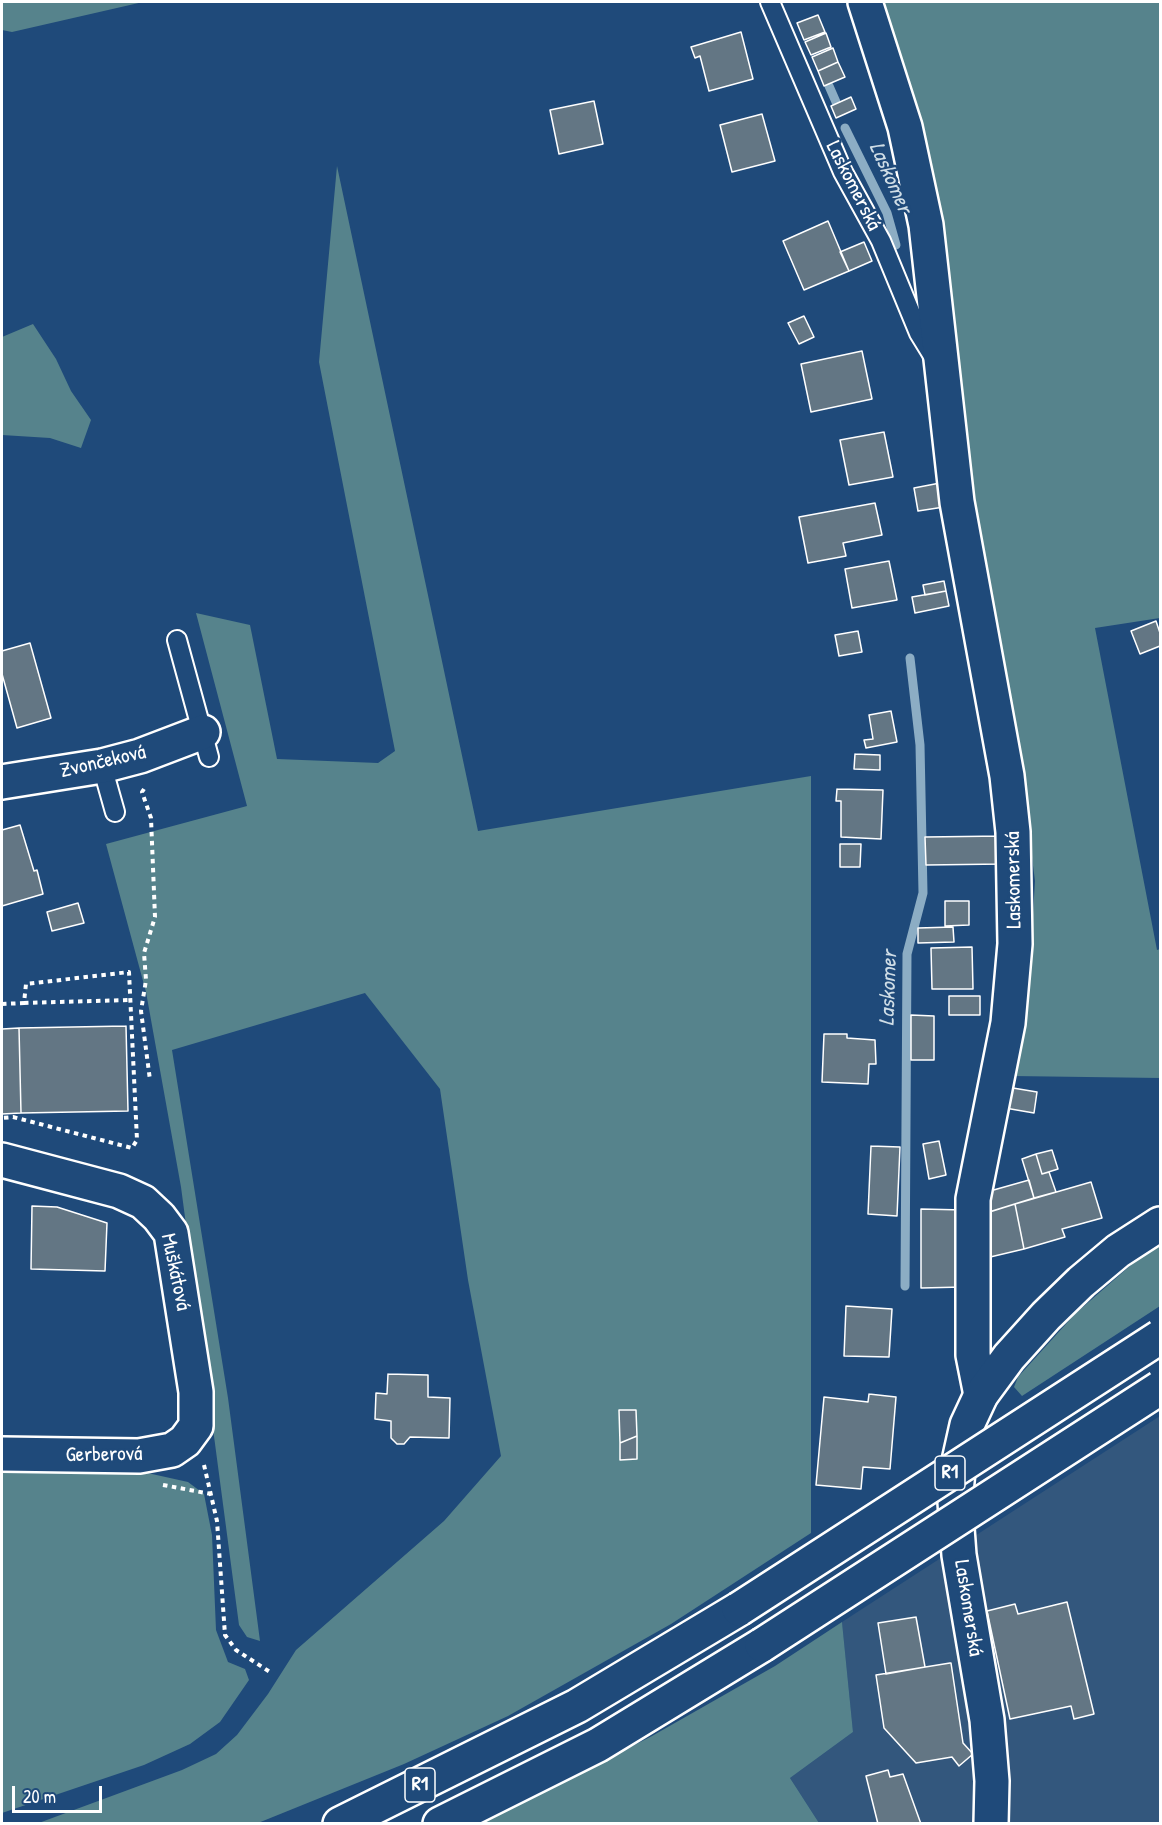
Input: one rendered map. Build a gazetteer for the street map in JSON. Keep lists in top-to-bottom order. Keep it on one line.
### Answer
{"streets":{"main road":["Laskomerská","Zvončeková","Muškátová","Gerberová","R1"]},"crossings":[["Muškátová","Gerberová"]],"water":["Laskomer"],"scale_bar":"20 m"}
